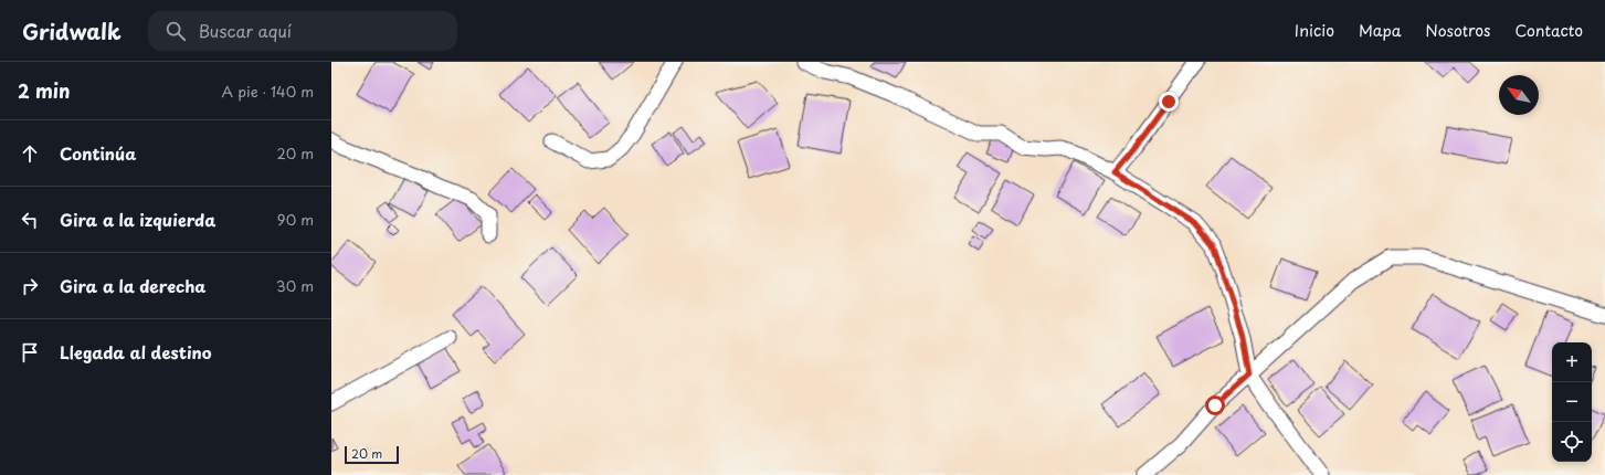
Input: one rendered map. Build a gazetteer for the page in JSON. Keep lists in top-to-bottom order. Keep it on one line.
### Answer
{"scale_bar":"20 m","north":"top left","page":{"header":"Gridwalk","search":"Buscar aquí","nav":["Inicio","Mapa","Nosotros","Contacto"],"heading":["2 min","A pie · 140 m"],"list":[["Continúa","20 m"],["Gira a la izquierda","90 m"],["Gira a la derecha","30 m"],"Llegada al destino"],"map_buttons":["+","−"],"scale":"20 m"}}
